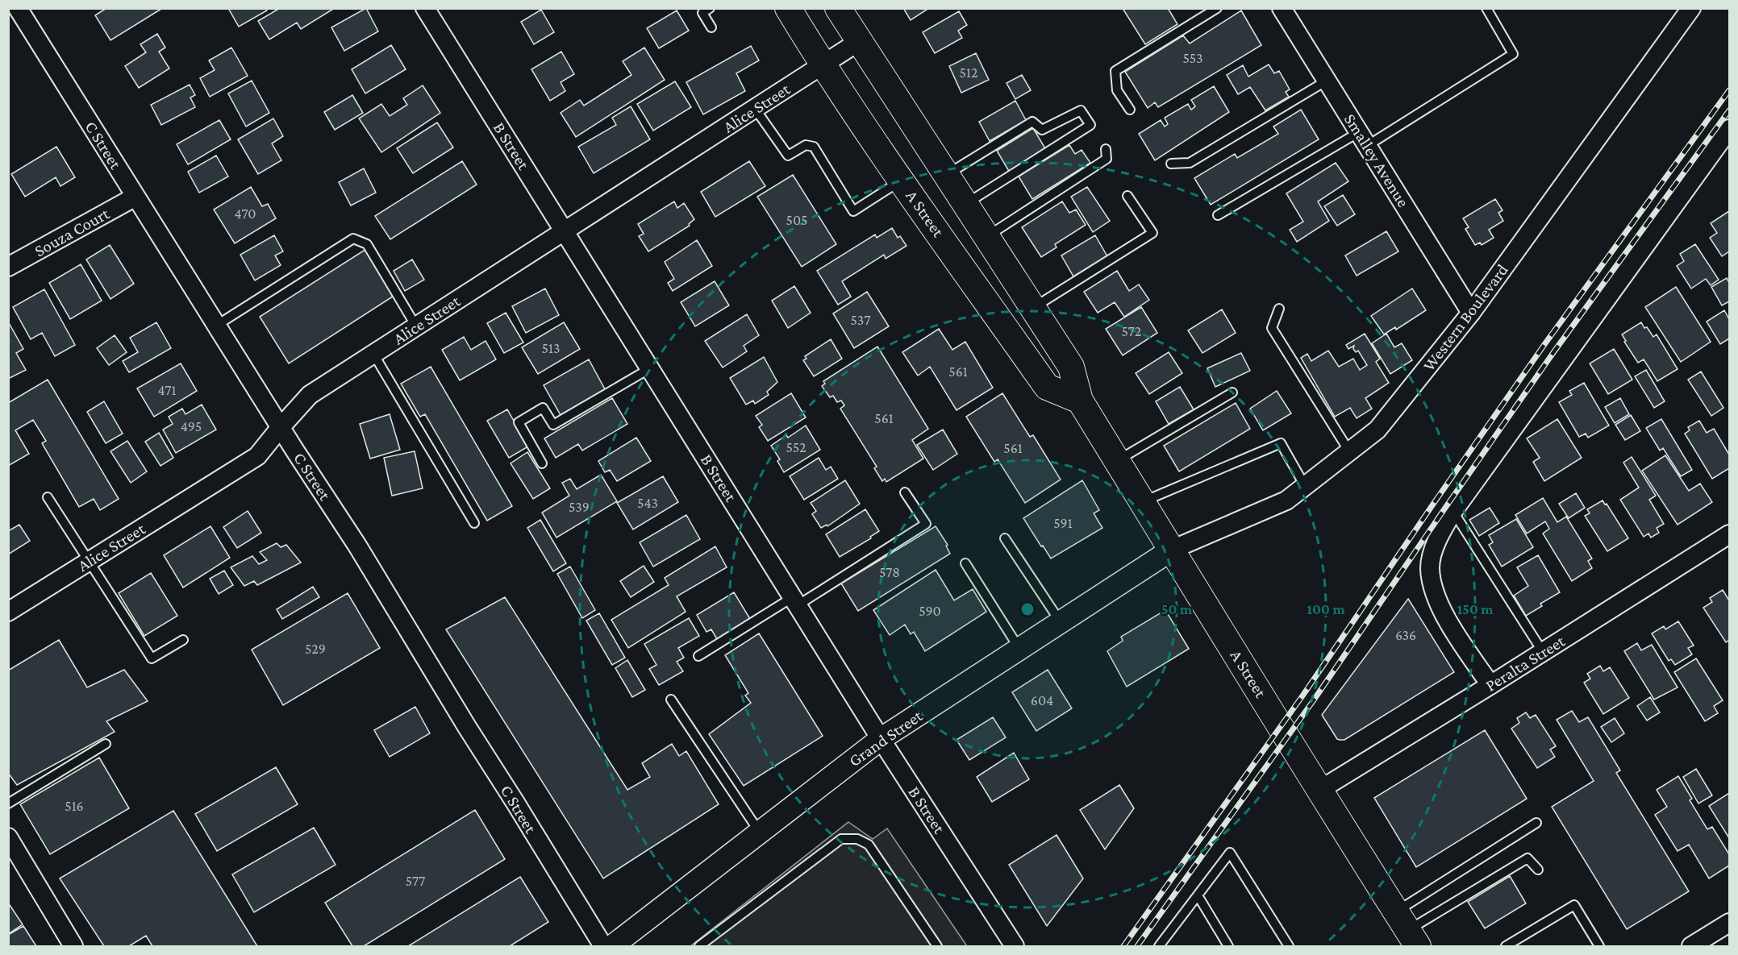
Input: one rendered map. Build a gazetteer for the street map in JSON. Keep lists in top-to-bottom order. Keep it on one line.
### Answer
{"streets":{"main road":["A Street"],"street":["Alice Street","C Street","B Street","Smalley Avenue","Souza Court","Western Boulevard","Peralta Street","Grand Street"]},"crossings":[["Alice Street","C Street"],["Alice Street","B Street"],["Alice Street","A Street"],["C Street","Souza Court"],["B Street","Grand Street"],["Smalley Avenue","Western Boulevard"],["A Street","Western Boulevard"],["A Street","Peralta Street"],["A Street","Grand Street"],["Western Boulevard","Grand Street"]],"house_numbers":["553","512","470","505","537","572","513","561","471","561","495","552","561","543","539","591","578","590","636","529","604","516","577"],"rings":["50 m","100 m","150 m"]}
